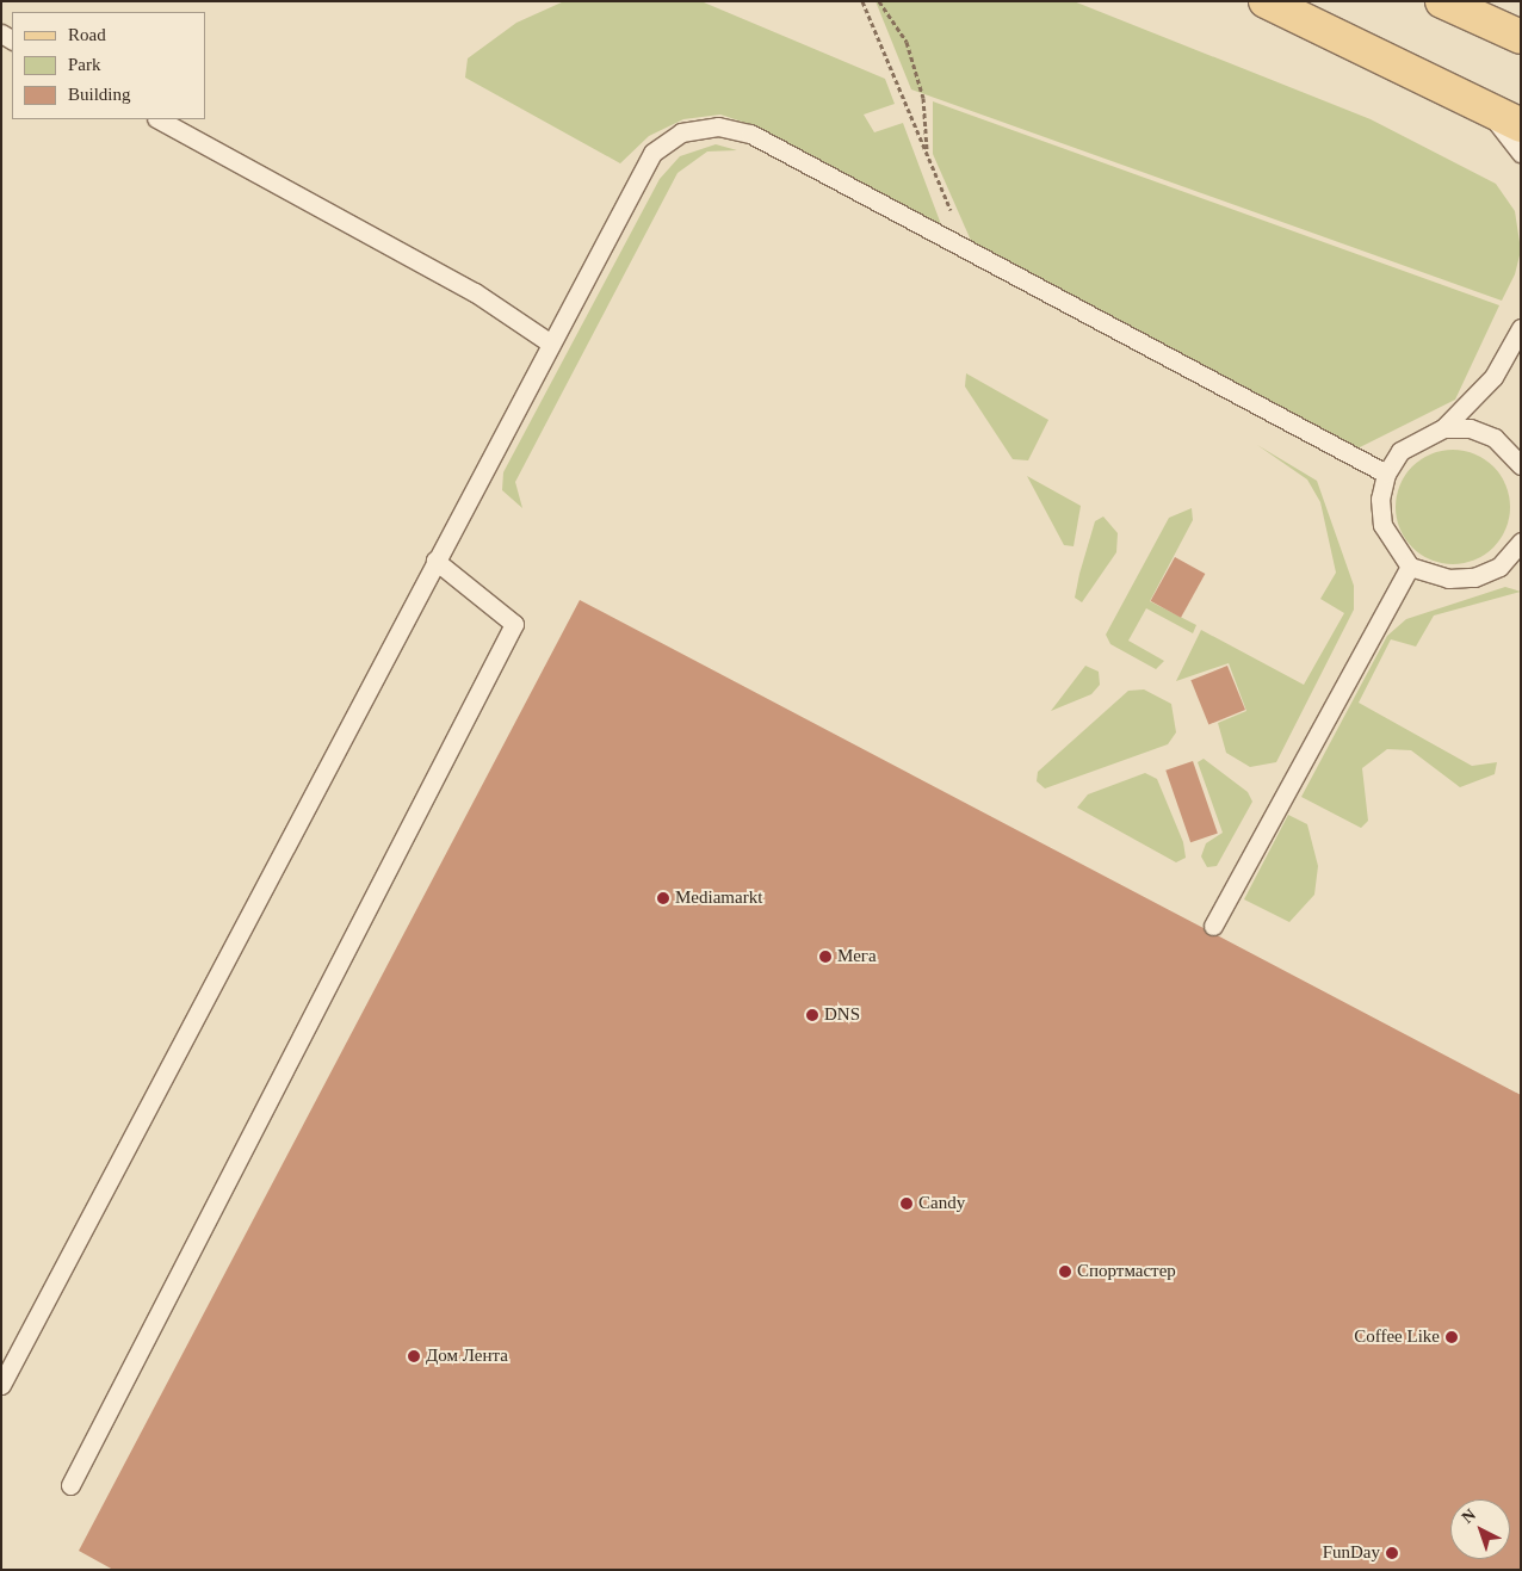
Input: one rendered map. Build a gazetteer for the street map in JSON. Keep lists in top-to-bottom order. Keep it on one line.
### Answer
{"places":["Mediamarkt","Мега","DNS","Candy","Спортмастер","Coffee Like","Дом Лента","FunDay"],"legend":["Road","Park","Building"],"north":"top left"}
